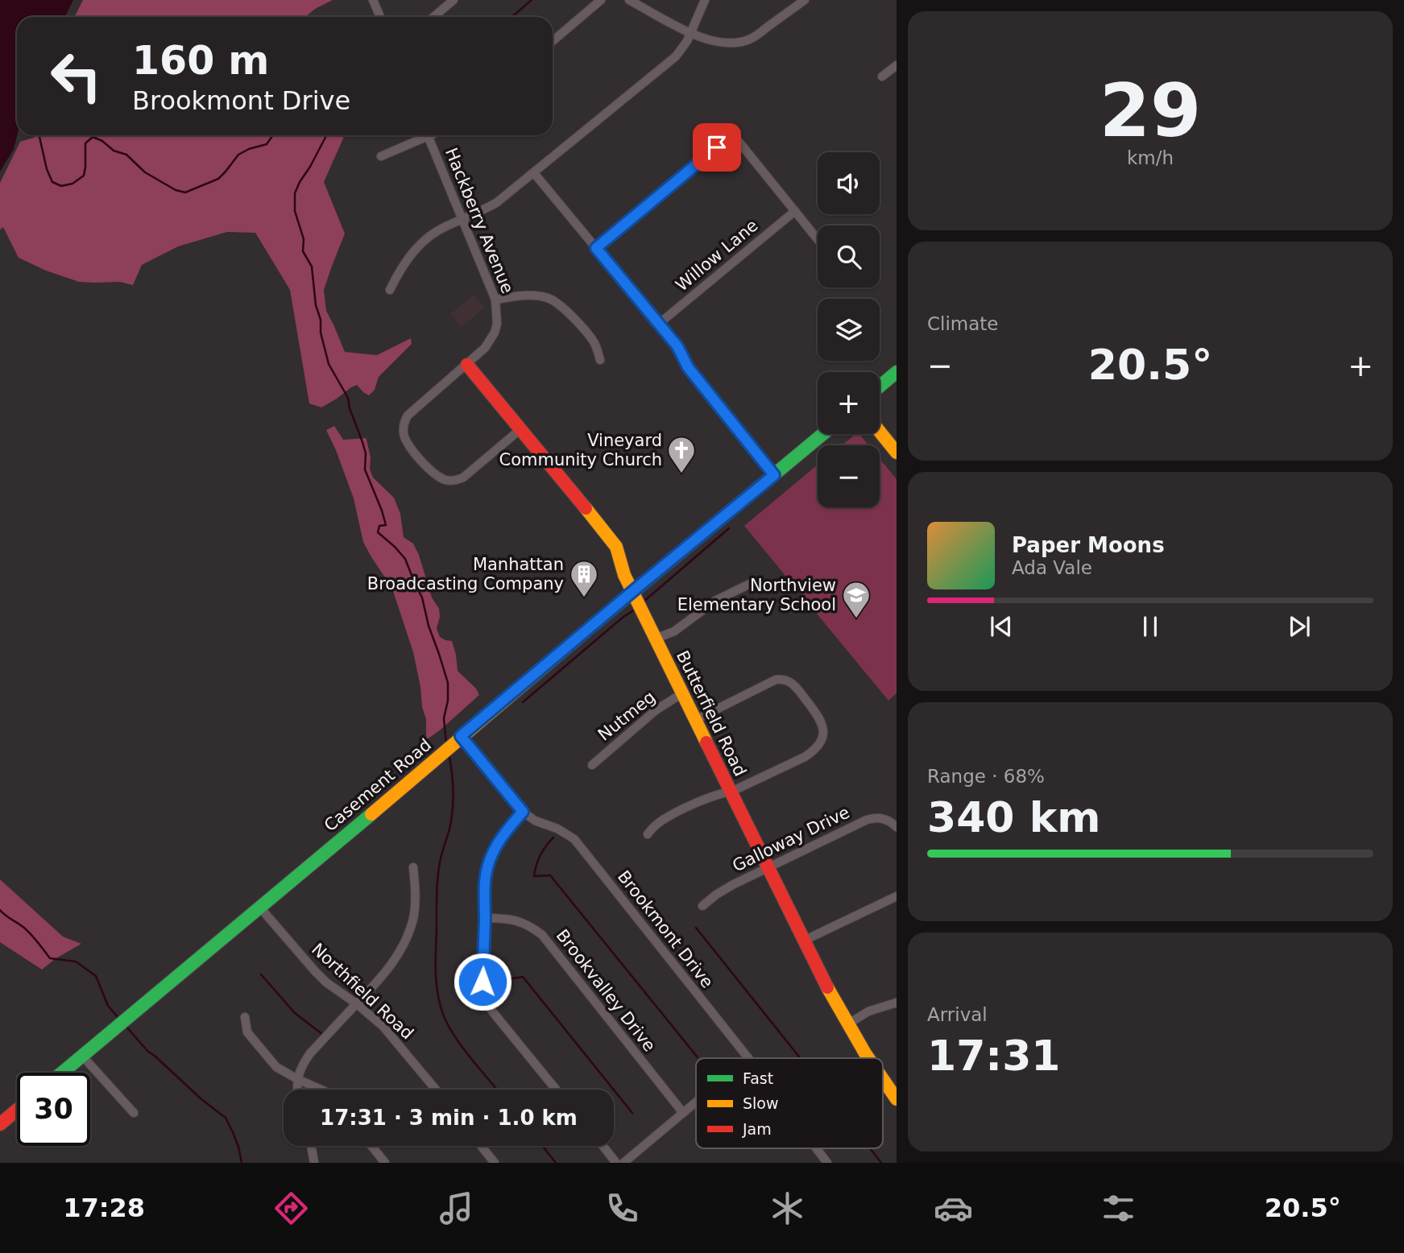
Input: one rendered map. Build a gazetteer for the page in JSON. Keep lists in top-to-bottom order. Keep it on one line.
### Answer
{"streets":{"street":["Hackberry Avenue","Willow Lane","Butterfield Road","Nutmeg","Casement Road","Galloway Drive","Brookmont Drive","Brookvalley Drive","Northfield Road"]},"crossings":[["Hackberry Avenue","Butterfield Road"],["Butterfield Road","Nutmeg"],["Butterfield Road","Casement Road"],["Butterfield Road","Galloway Drive"],["Casement Road","Brookmont Drive"],["Casement Road","Northfield Road"]],"places":{"church":["Vineyard Community Church"],"building":["Manhattan Broadcasting Company"],"school or university":["Northview Elementary School"]},"legend":["Fast","Slow","Jam"],"page":{"tile":[["29","km/h"],"Climate",["Range · 68%","340 km"],["Arrival","17:31"]],"turn":["160 m","Brookmont Drive"],"map_buttons":["+","−"],"heat":["−","20.5°","+"],"song":["Paper Moons","Ada Vale"],"limit":"30","trip":"17:31 · 3 min · 1.0 km","tabs":["17:28","20.5°"]}}
